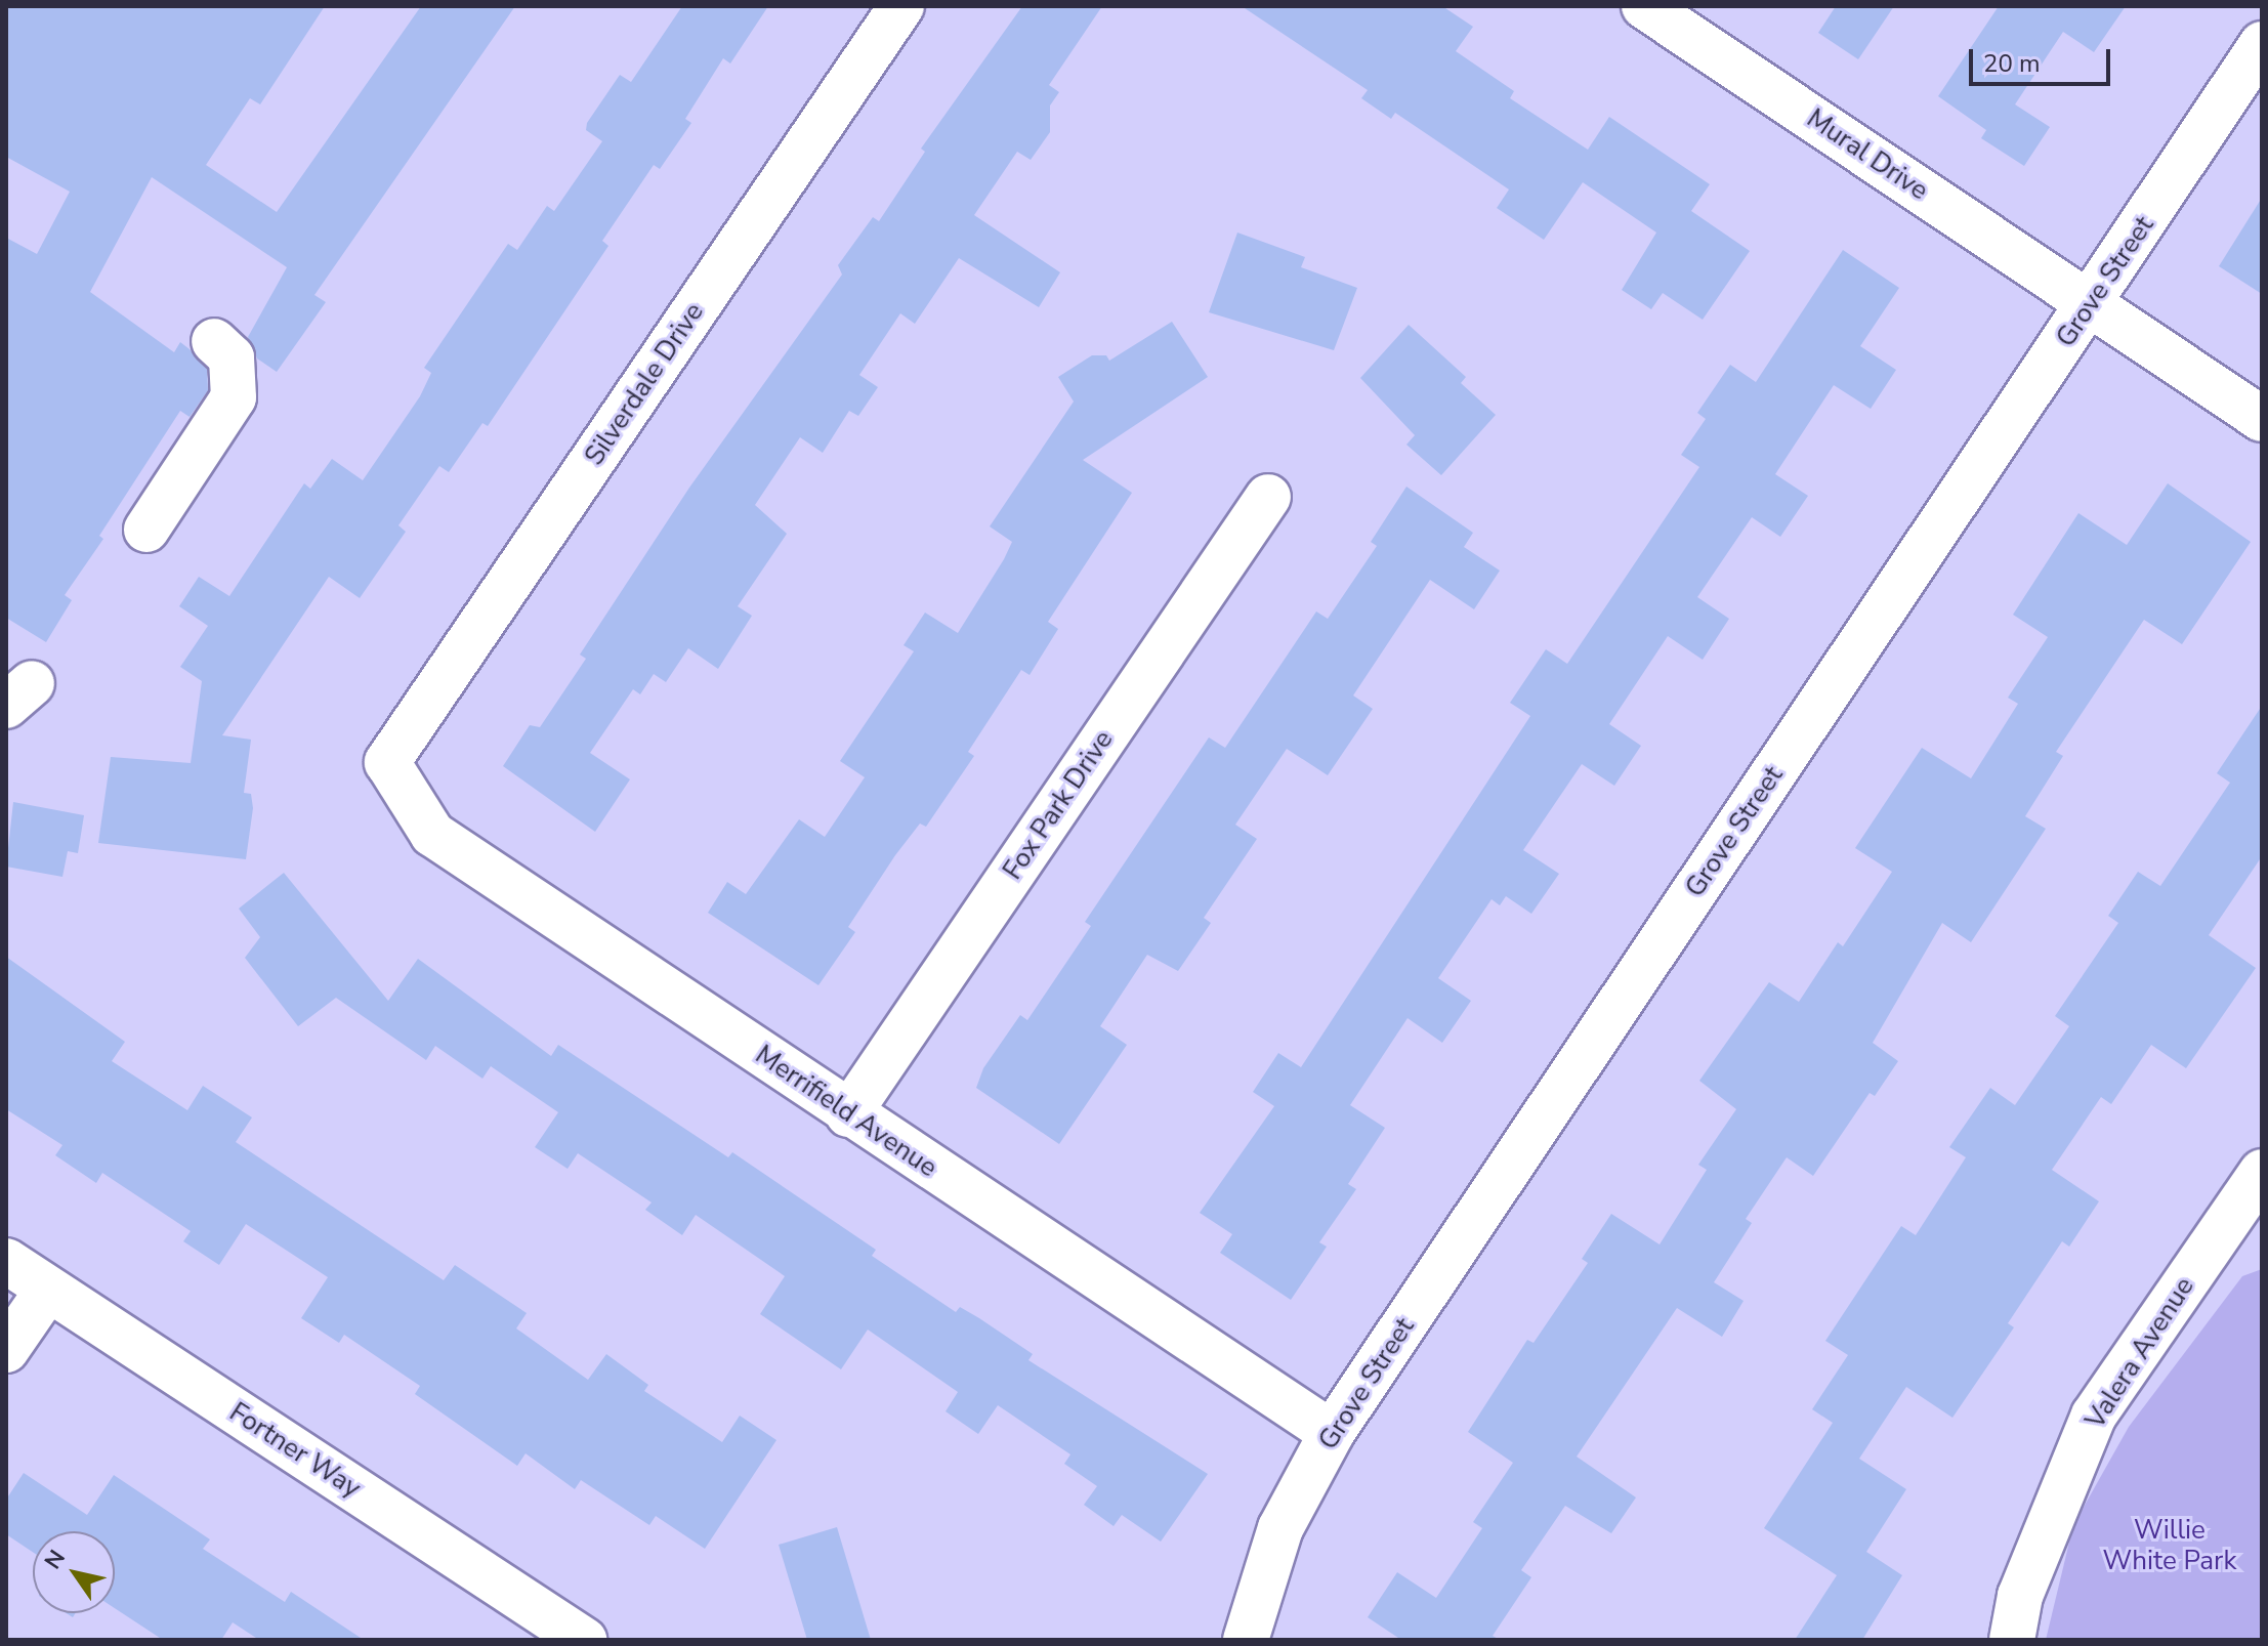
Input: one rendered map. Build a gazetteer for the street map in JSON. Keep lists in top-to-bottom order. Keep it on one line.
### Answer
{"streets":{"street":["Mural Drive","Grove Street","Silverdale Drive","Fox Park Drive","Merrifield Avenue","Valera Avenue","Fortner Way"]},"crossings":[["Mural Drive","Grove Street"],["Grove Street","Merrifield Avenue"],["Silverdale Drive","Merrifield Avenue"],["Fox Park Drive","Merrifield Avenue"]],"parks":["Willie White Park"],"scale_bar":"20 m","north":"top left"}
